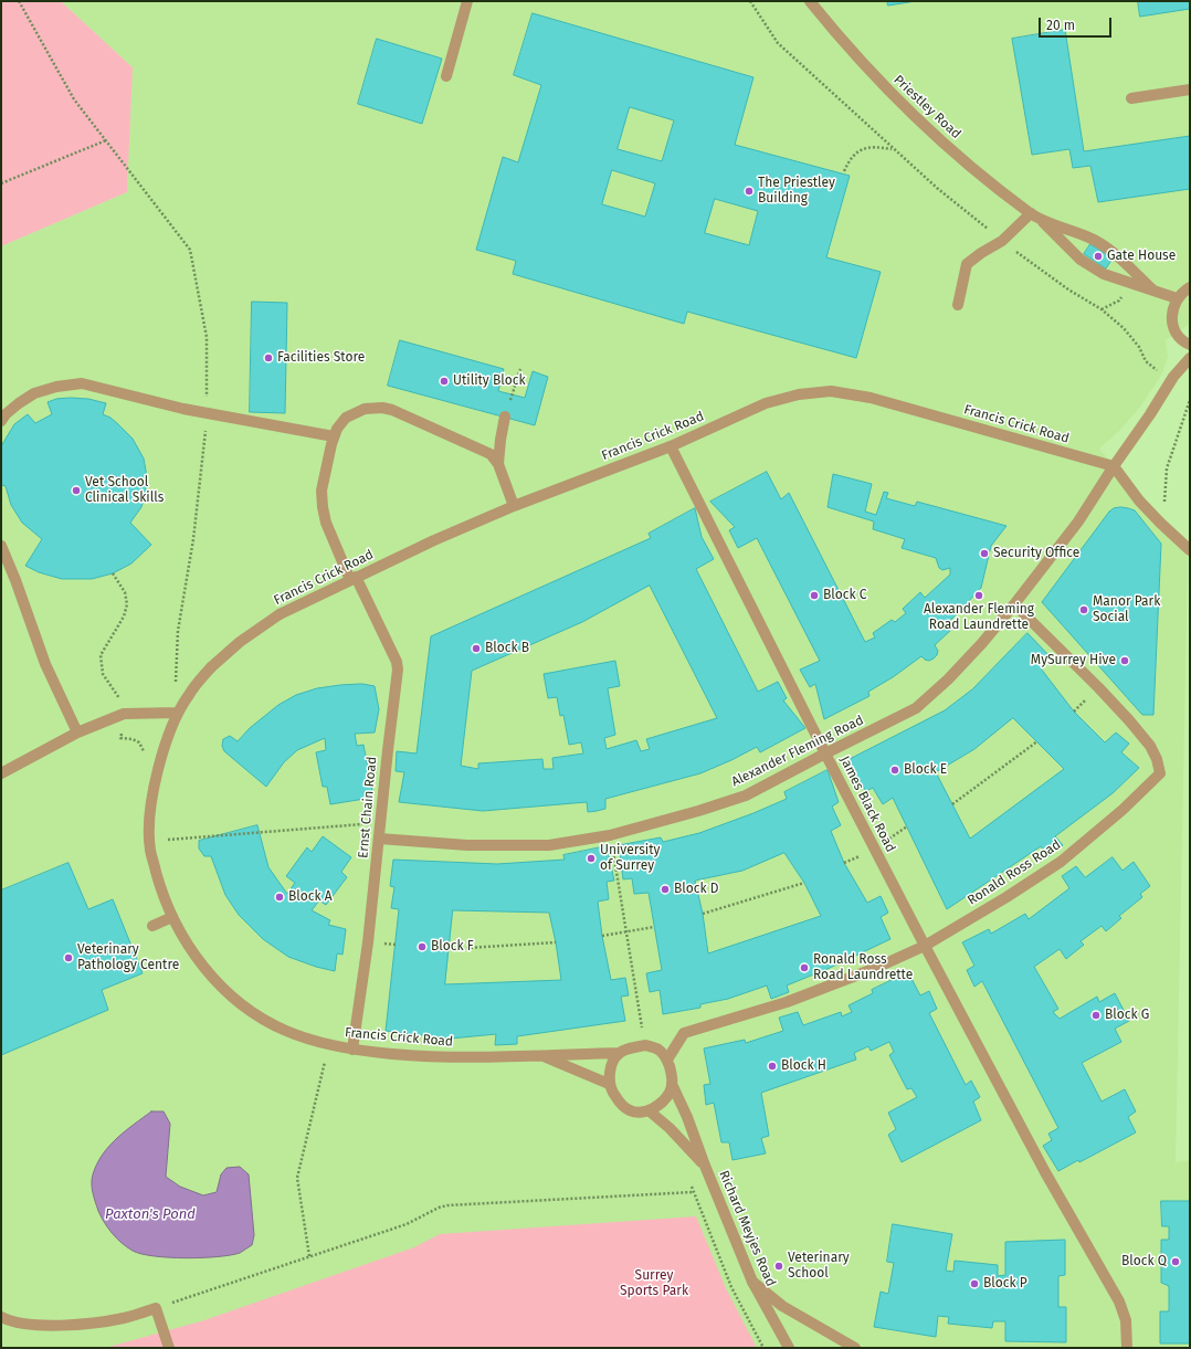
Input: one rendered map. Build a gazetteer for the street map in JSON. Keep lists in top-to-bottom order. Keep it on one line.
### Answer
{"streets":{"street":["Priestley Road","Francis Crick Road","Alexander Fleming Road","James Black Road","Ernst Chain Road","Ronald Ross Road","Richard Meyjes Road"]},"crossings":[["Francis Crick Road","Alexander Fleming Road"],["Francis Crick Road","James Black Road"],["Francis Crick Road","Ernst Chain Road"],["Francis Crick Road","Ronald Ross Road"],["Francis Crick Road","Richard Meyjes Road"],["Alexander Fleming Road","James Black Road"],["Alexander Fleming Road","Ernst Chain Road"],["Alexander Fleming Road","Ronald Ross Road"],["James Black Road","Ronald Ross Road"],["Ronald Ross Road","Richard Meyjes Road"]],"water":["Paxton's Pond"],"parks":["Surrey Sports Park"],"places":["The Priestley Building","Gate House","Facilities Store","Utility Block","Vet School Clinical Skills","Security Office","Block C","Alexander Fleming Road Laundrette","Manor Park Social","Block B","MySurrey Hive","Block E","University of Surrey","Block D","Block A","Block F","Veterinary Pathology Centre","Ronald Ross Road Laundrette","Block G","Block H","Block Q","Veterinary School","Block P"],"scale_bar":"20 m"}
